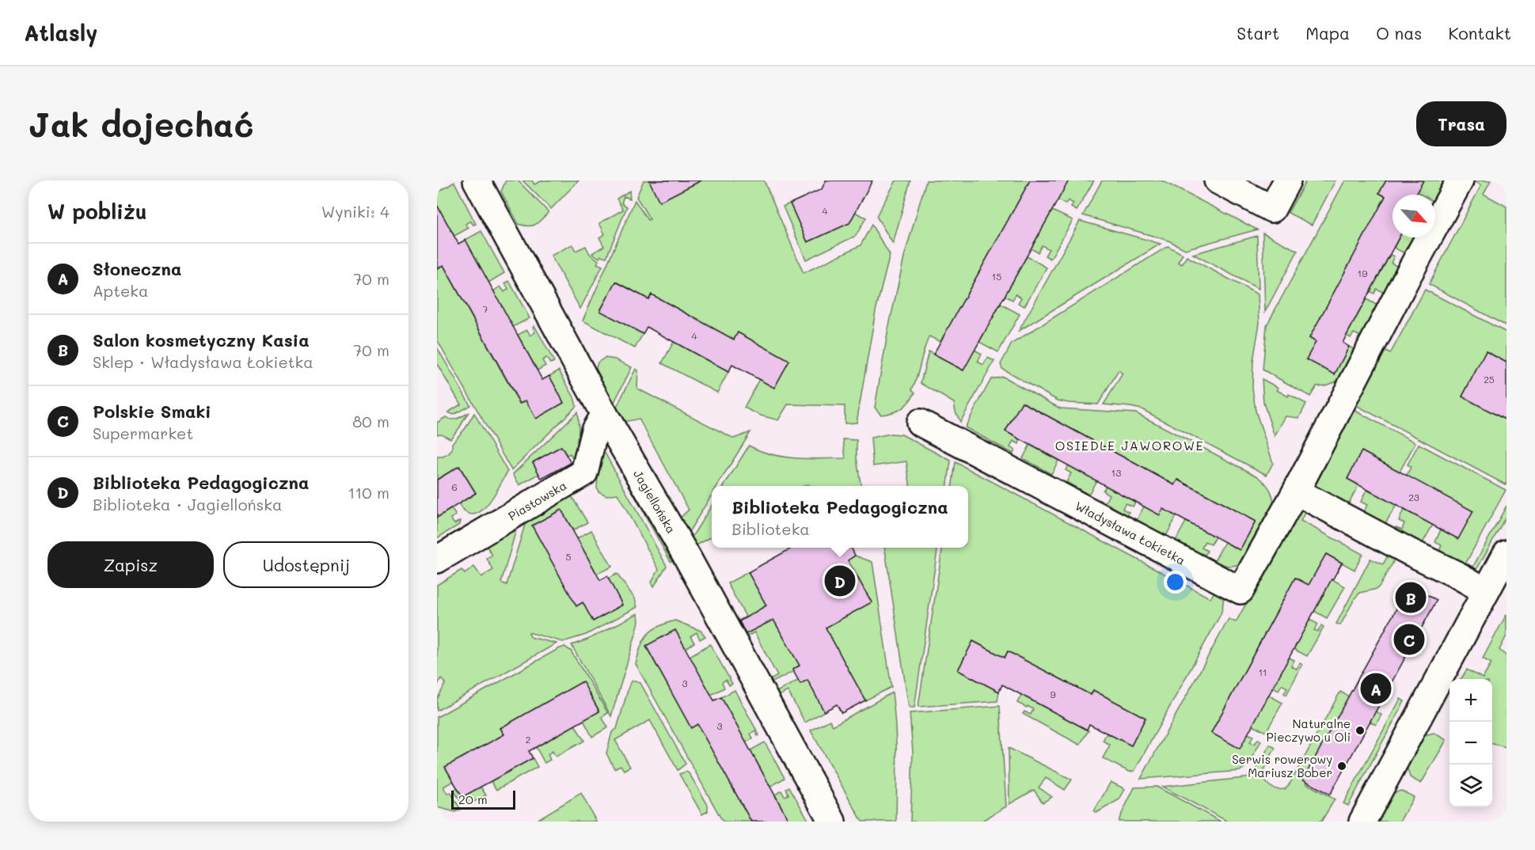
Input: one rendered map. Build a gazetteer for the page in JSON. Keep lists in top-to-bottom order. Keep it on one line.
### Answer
{"streets":{"street":["Piastowska","Jagiellońska","Władysława Łokietka"]},"crossings":[["Piastowska","Jagiellońska"]],"districts":["OSIEDLE JAWOROWE"],"places":["Naturalne Pieczywo u Oli","Serwis rowerowy Mariusz Bober"],"house_numbers":["4","19","15","7","4","25","13","6","23","5","11","3","9","3","2"],"scale_bar":"20 m","north":"bottom right","page":{"header":"Atlasly","nav":["Start","Mapa","O nas","Kontakt"],"buttons":["Trasa",["Zapisz","Udostępnij"]],"title":"Jak dojechać","heading":["W pobliżu","Wyniki: 4"],"list":[{"mark":"A","name":"Słoneczna","note":"Apteka","value":"70 m"},{"mark":"B","name":"Salon kosmetyczny Kasia","note":"Sklep · Władysława Łokietka","value":"70 m"},{"mark":"C","name":"Polskie Smaki","note":"Supermarket","value":"80 m"},{"mark":"D","name":"Biblioteka Pedagogiczna","note":"Biblioteka · Jagiellońska","value":"110 m"}],"popup":["Biblioteka Pedagogiczna","Biblioteka"],"pins":["D","B","C","A"],"map_buttons":["+","−"],"scale":"20 m"}}
